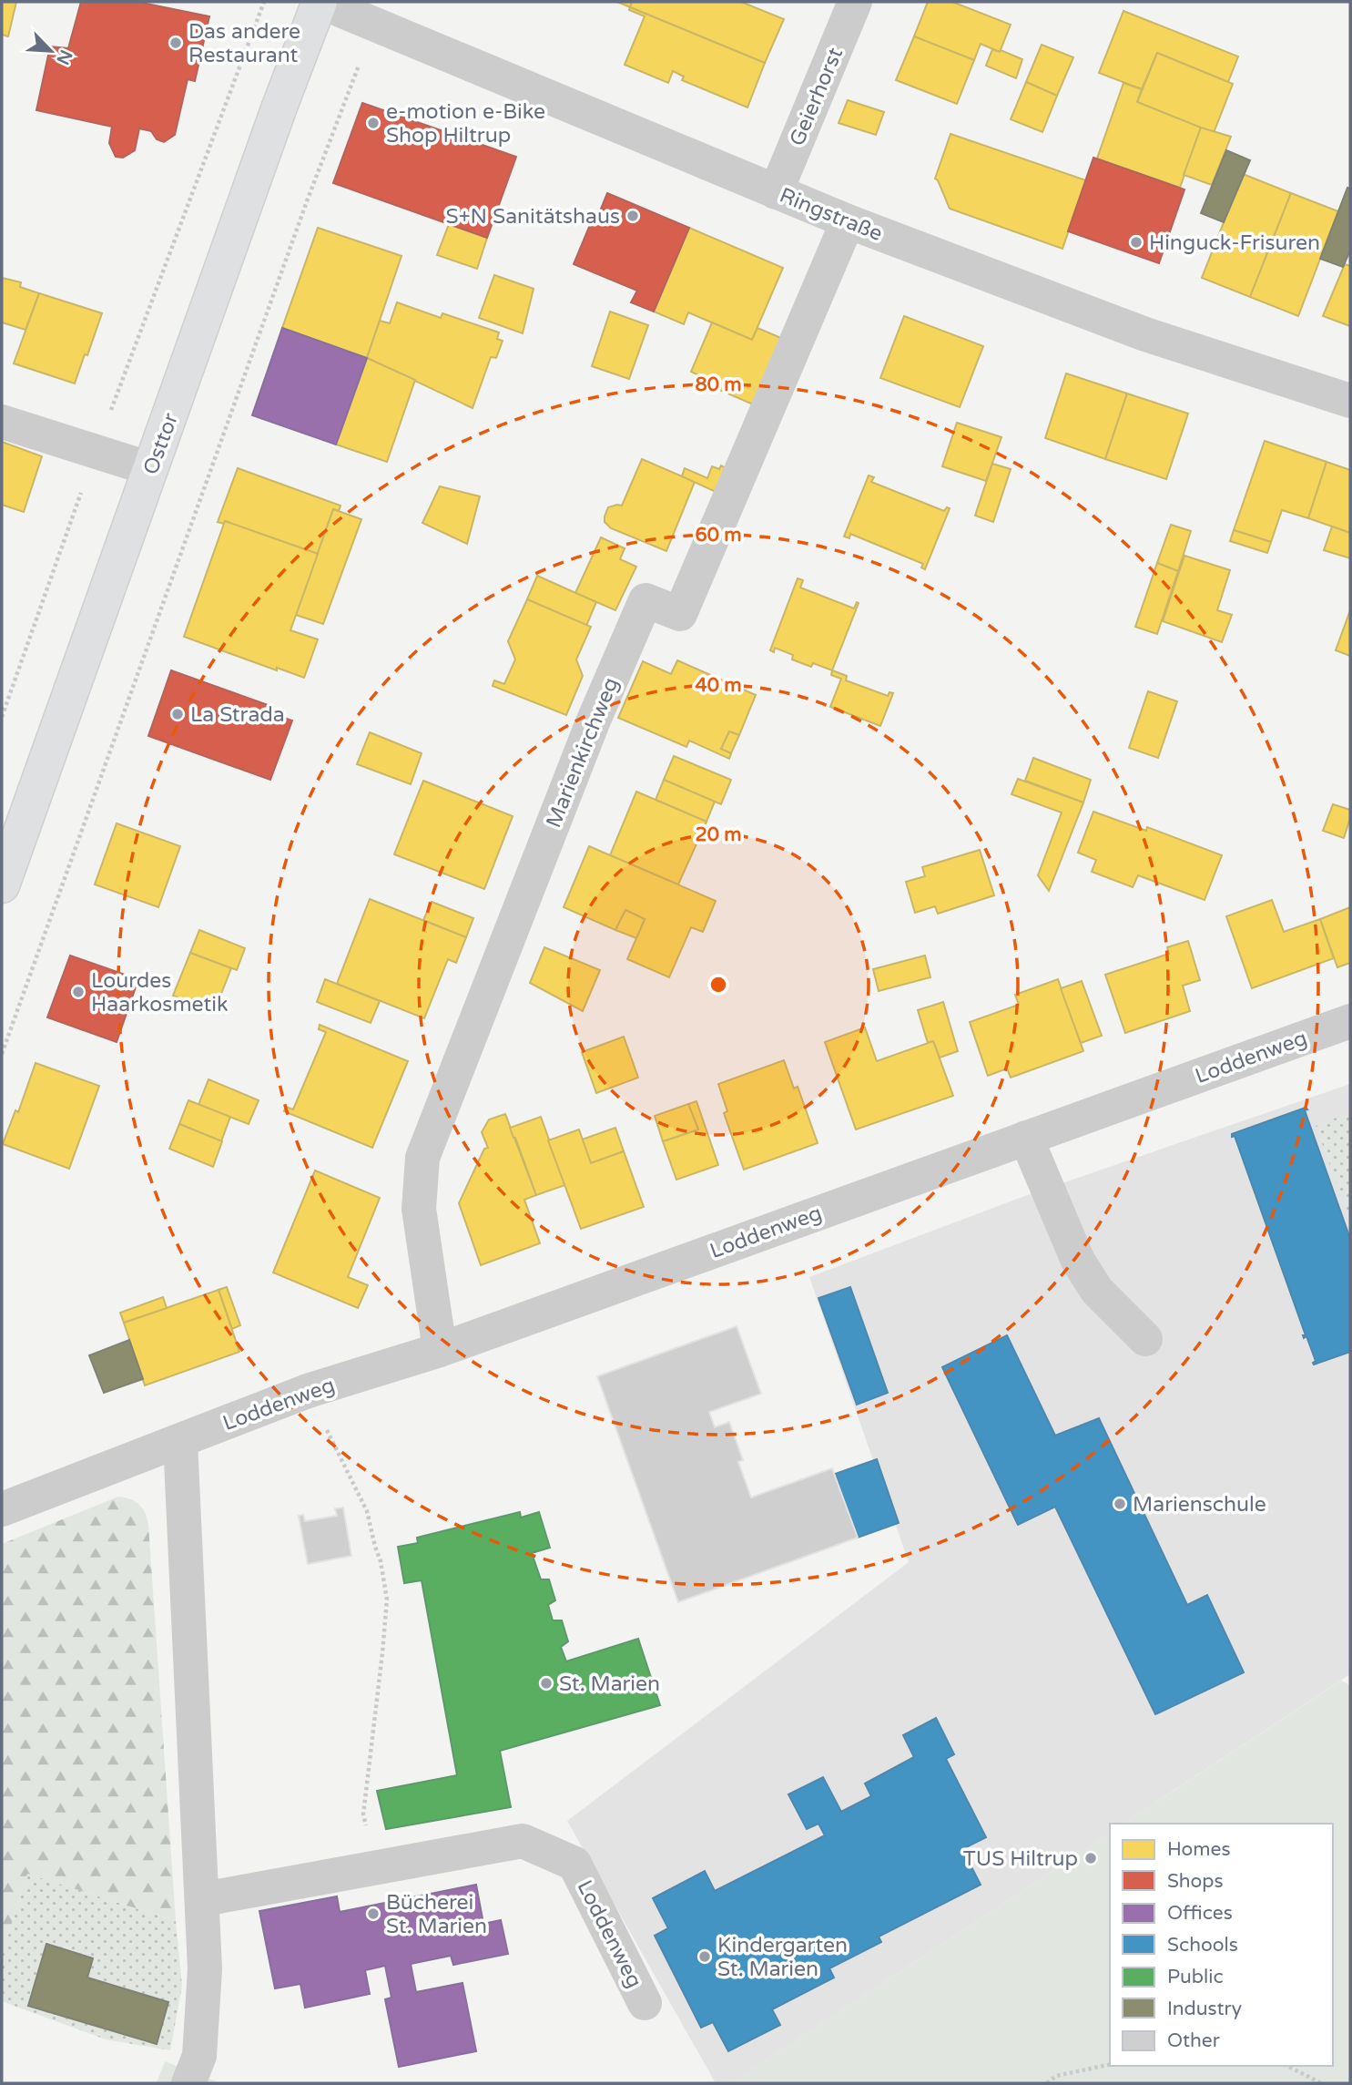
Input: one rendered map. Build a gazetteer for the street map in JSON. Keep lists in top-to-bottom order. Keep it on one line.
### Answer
{"streets":{"main road":["Osttor"],"street":["Geierhorst","Ringstraße","Marienkirchweg","Loddenweg"]},"crossings":[["Geierhorst","Ringstraße"],["Ringstraße","Osttor"],["Ringstraße","Marienkirchweg"],["Marienkirchweg","Loddenweg"]],"places":["Das andere Restaurant","e-motion e-Bike Shop Hiltrup","S+N Sanitätshaus","Hinguck-Frisuren","La Strada","Lourdes Haarkosmetik","Marienschule","St. Marien","TUS Hiltrup","Bücherei St. Marien","Kindergarten St. Marien"],"legend":["Homes","Shops","Offices","Schools","Public","Industry","Other"],"north":"bottom right","rings":["80 m","60 m","40 m","20 m"]}
